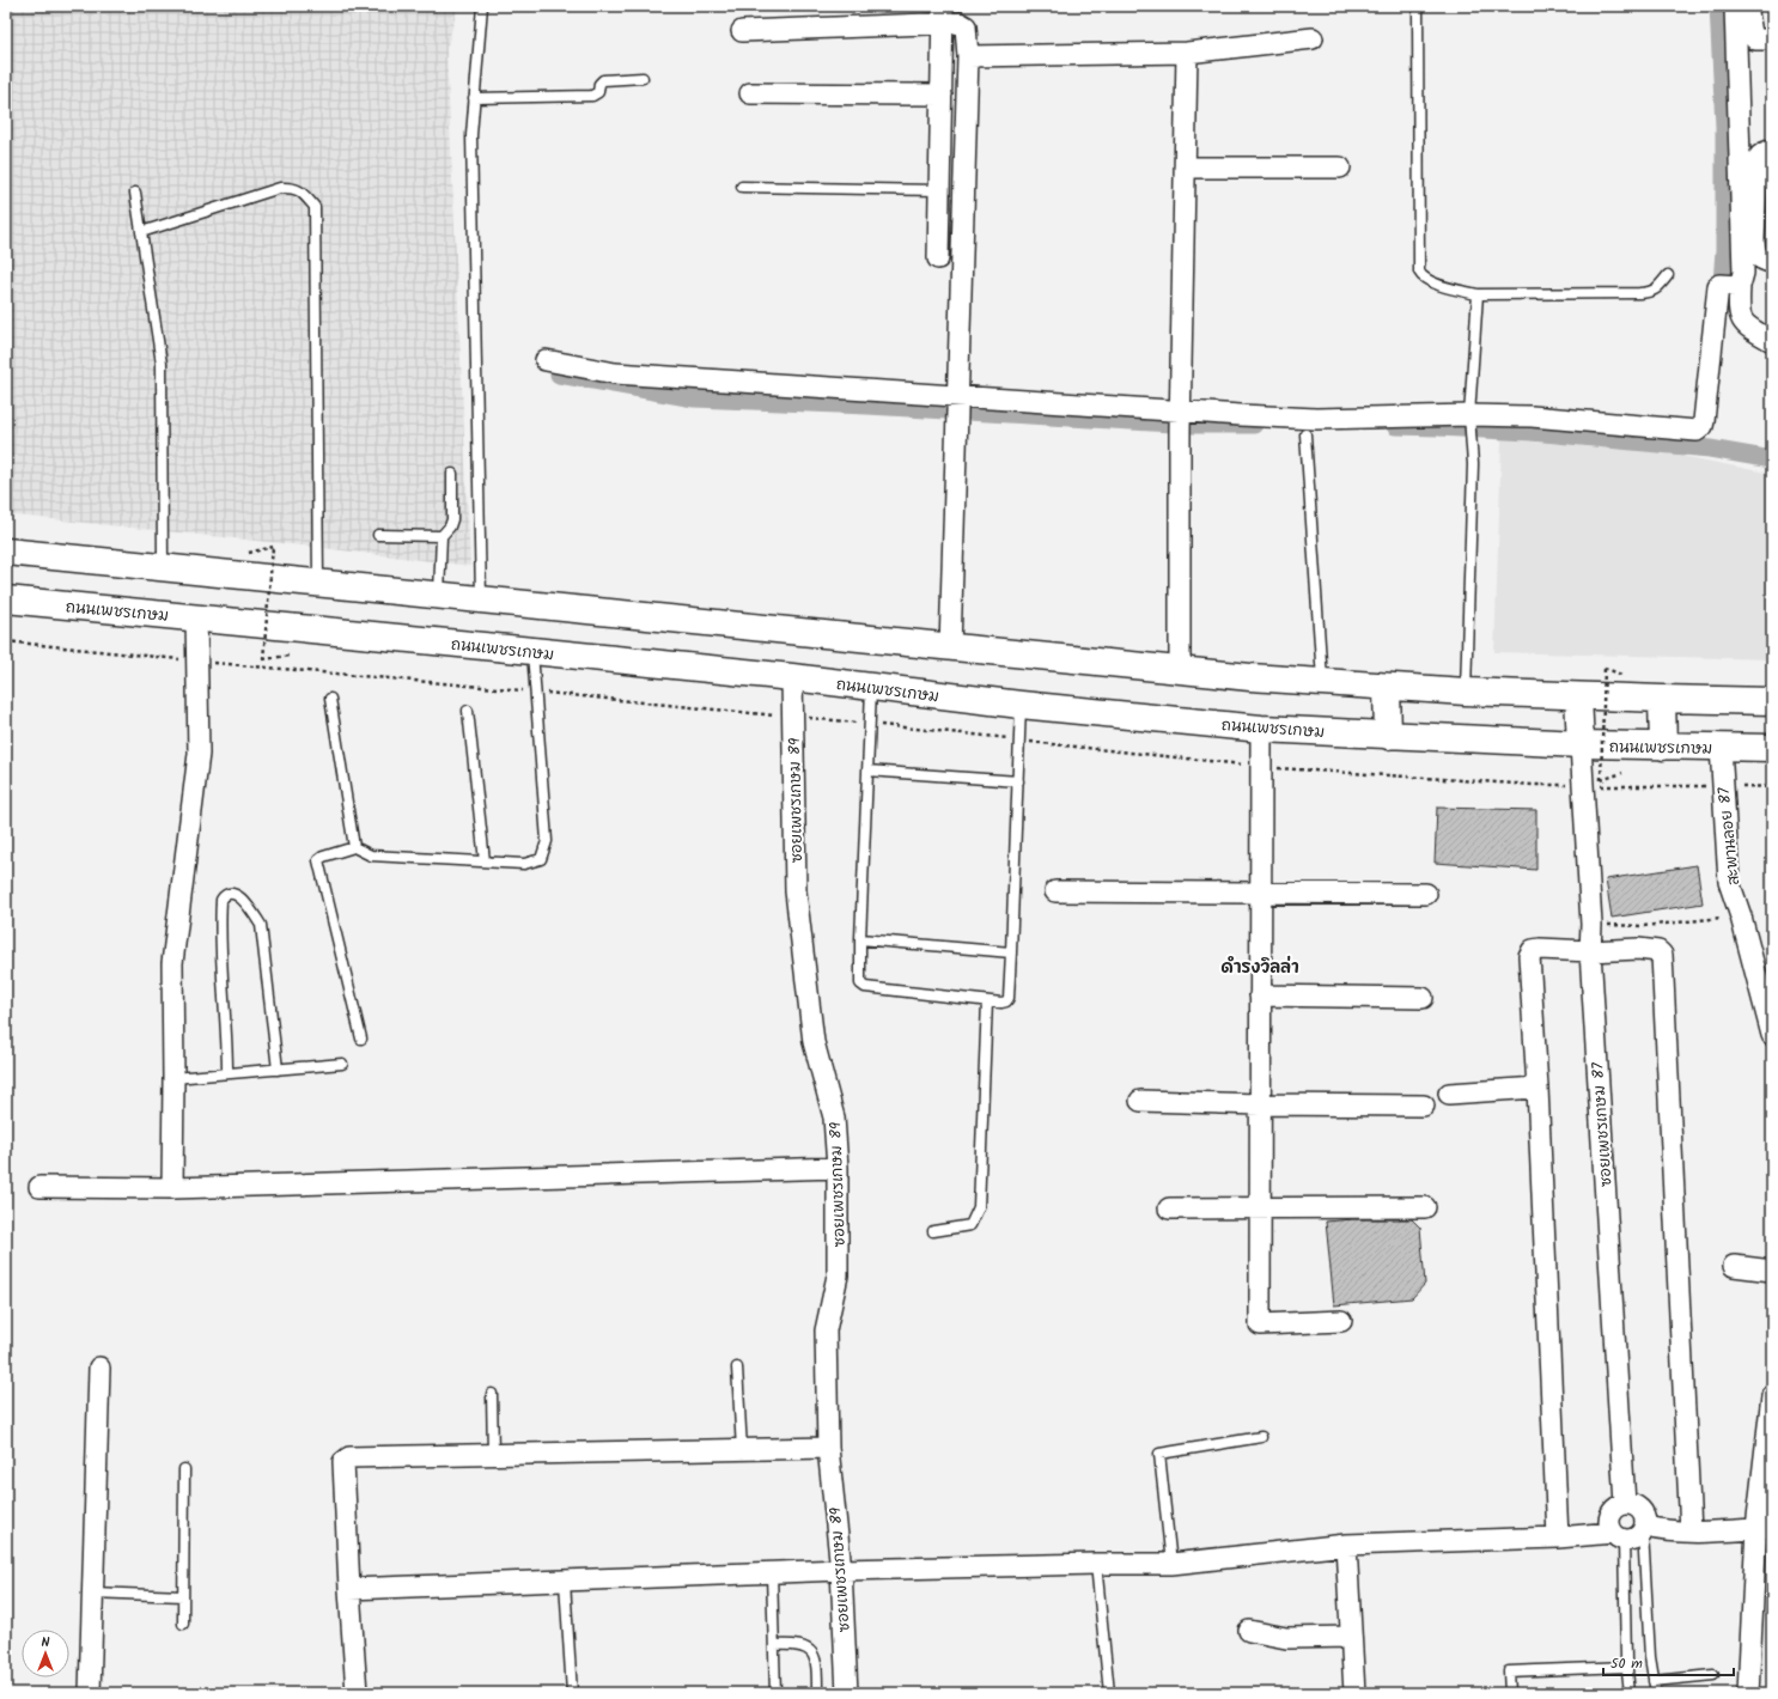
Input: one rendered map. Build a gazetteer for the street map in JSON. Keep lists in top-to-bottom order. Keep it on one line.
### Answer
{"streets":{"main road":["ถนนเพชรเกษม"],"street":["ซอยเพชรเกษม 89","สะพานลอย 87","ซอยเพชรเกษม 87"]},"crossings":[["ถนนเพชรเกษม","ซอยเพชรเกษม 89"],["ถนนเพชรเกษม","สะพานลอย 87"],["ถนนเพชรเกษม","ซอยเพชรเกษม 87"]],"districts":["ดำรงวิลล่า"],"scale_bar":"50 m","north":"top"}
